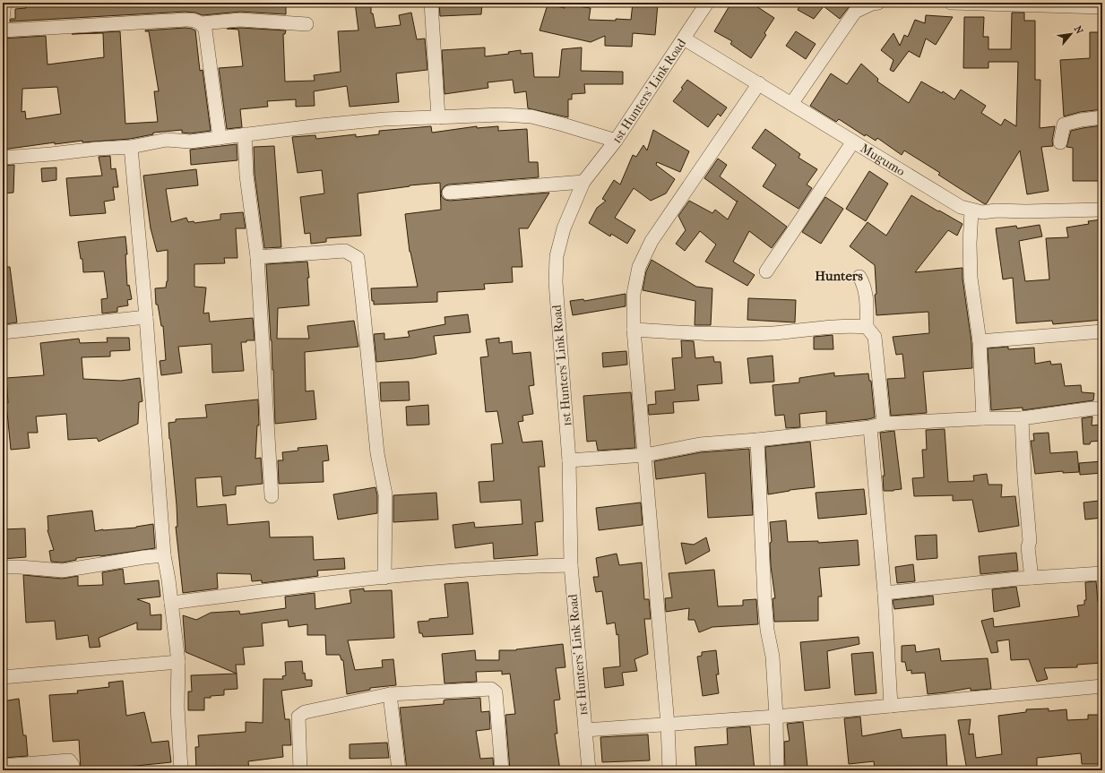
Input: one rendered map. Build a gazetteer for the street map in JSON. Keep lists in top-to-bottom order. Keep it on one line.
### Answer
{"streets":{"street":["1st Hunters' Link Road","Mugumo"]},"crossings":[["1st Hunters' Link Road","Mugumo"]],"districts":["Hunters"],"north":"top right"}
